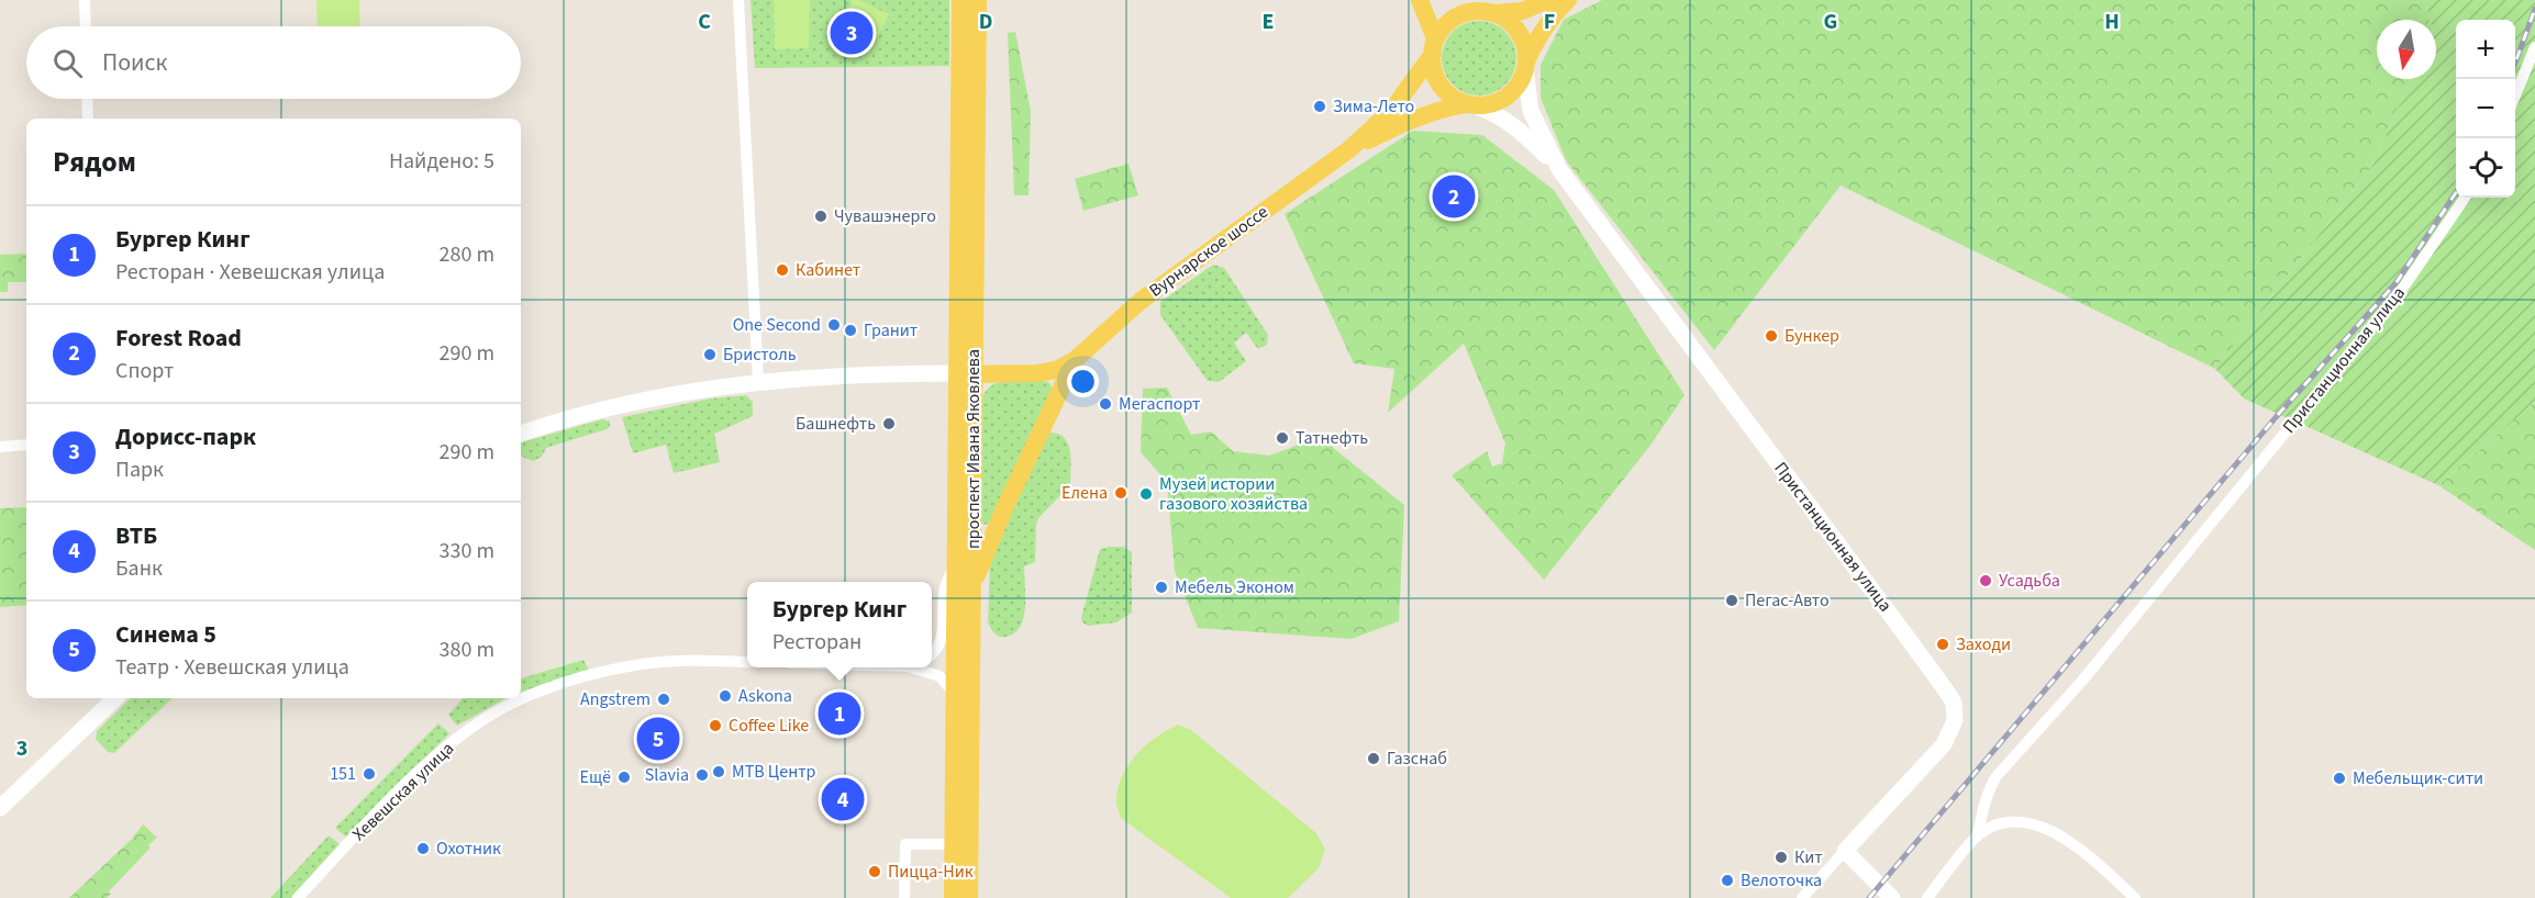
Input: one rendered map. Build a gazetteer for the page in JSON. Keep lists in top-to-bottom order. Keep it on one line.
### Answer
{"streets":{"main road":["Вурнарское шоссе","проспект Ивана Яковлева"],"street":["Пристанционная улица","Хевешская улица"]},"crossings":[["Вурнарское шоссе","Пристанционная улица"]],"places":["Зима-Лето","Чувашэнерго","Кабинет","One Second","Гранит","Бункер","Бристоль","Мегаспорт","Башнефть","Татнефть","Елена","Музей истории газового хозяйства","Усадьба","Мебель Эконом","Пегас-Авто","Заходи","Askona","Angstrem","Coffee Like","Газснаб","МТВ Центр","151","Slavia","Ещё","Мебельщик-сити","Охотник","Кит","Пицца-Ник","Велоточка"],"north":"bottom","page":{"pins":["3","2","1","5","4"],"map_buttons":["+","−"],"search":"Поиск","heading":["Рядом","Найдено: 5"],"list":[{"mark":"1","name":"Бургер Кинг","note":"Ресторан · Хевешская улица","value":"280 m"},{"mark":"2","name":"Forest Road","note":"Спорт","value":"290 m"},{"mark":"3","name":"Дорисс-парк","note":"Парк","value":"290 m"},{"mark":"4","name":"ВТБ","note":"Банк","value":"330 m"},{"mark":"5","name":"Синема 5","note":"Театр · Хевешская улица","value":"380 m"}],"popup":["Бургер Кинг","Ресторан"]},"grid":{"columns":["C","D","E","F","G","H"],"rows":["3"]}}
